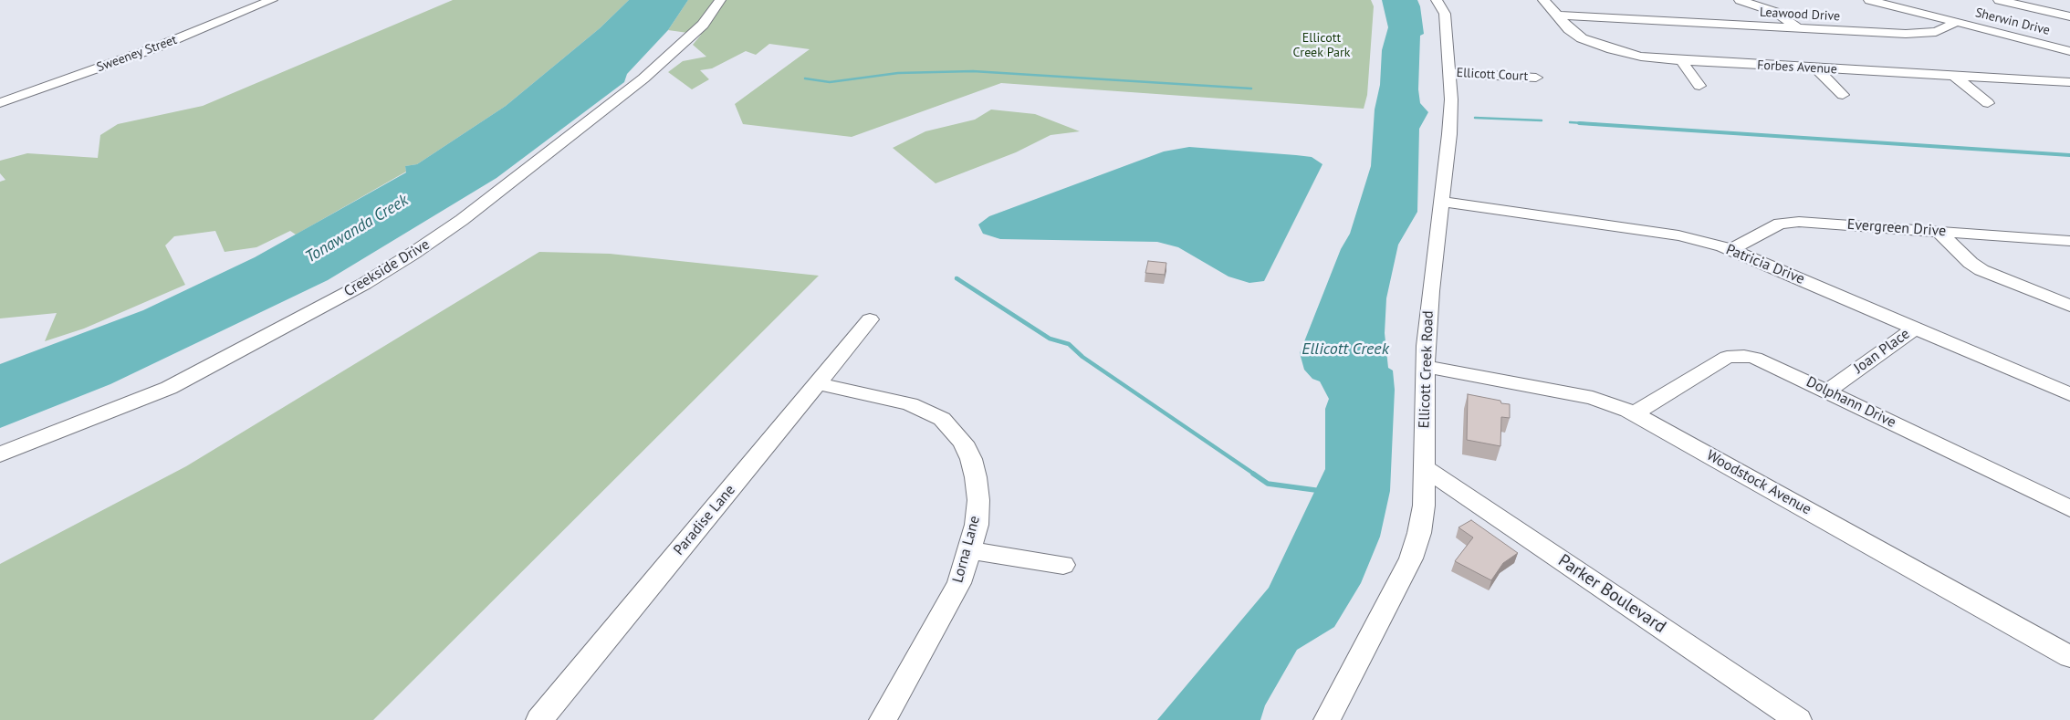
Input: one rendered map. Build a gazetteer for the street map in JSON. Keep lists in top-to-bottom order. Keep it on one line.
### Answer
{"streets":{"street":["Leawood Drive","Sherwin Drive","Sweeney Street","Forbes Avenue","Ellicott Court","Evergreen Drive","Patricia Drive","Creekside Drive","Joan Place","Ellicott Creek Road","Dolphann Drive","Woodstock Avenue","Paradise Lane","Lorna Lane","Parker Boulevard"]},"crossings":[["Leawood Drive","Sherwin Drive"],["Leawood Drive","Forbes Avenue"],["Ellicott Court","Ellicott Creek Road"],["Evergreen Drive","Patricia Drive"],["Patricia Drive","Joan Place"],["Patricia Drive","Ellicott Creek Road"],["Joan Place","Dolphann Drive"],["Ellicott Creek Road","Woodstock Avenue"],["Ellicott Creek Road","Parker Boulevard"],["Dolphann Drive","Woodstock Avenue"],["Paradise Lane","Lorna Lane"]],"water":["Tonawanda Creek","Ellicott Creek"],"parks":["Ellicott Creek Park"]}
